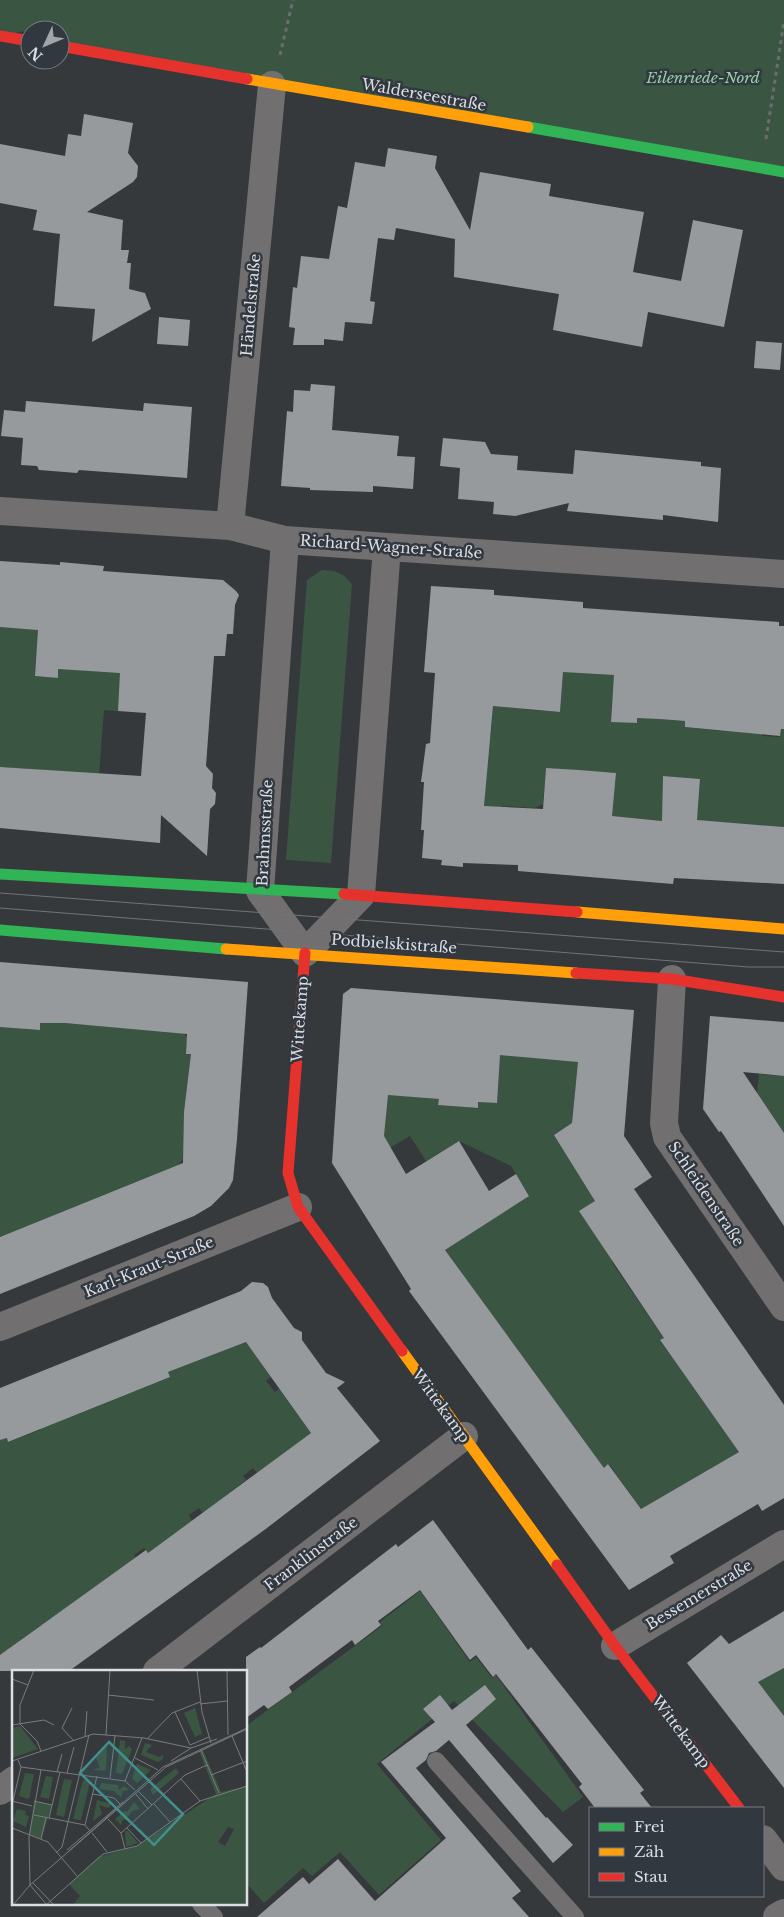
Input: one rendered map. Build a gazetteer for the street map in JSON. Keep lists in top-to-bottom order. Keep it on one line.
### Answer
{"streets":{"street":["Walderseestraße","Händelstraße","Richard-Wagner-Straße","Brahmsstraße","Podbielskistraße","Wittekamp","Schleidenstraße","Karl-Kraut-Straße","Franklinstraße","Bessemerstraße"]},"crossings":[["Walderseestraße","Händelstraße"],["Händelstraße","Richard-Wagner-Straße"],["Richard-Wagner-Straße","Brahmsstraße"],["Brahmsstraße","Podbielskistraße"],["Brahmsstraße","Wittekamp"],["Podbielskistraße","Wittekamp"],["Podbielskistraße","Schleidenstraße"],["Wittekamp","Karl-Kraut-Straße"],["Wittekamp","Franklinstraße"],["Wittekamp","Bessemerstraße"]],"parks":["Eilenriede-Nord"],"legend":["Frei","Zäh","Stau"],"north":"bottom left"}
